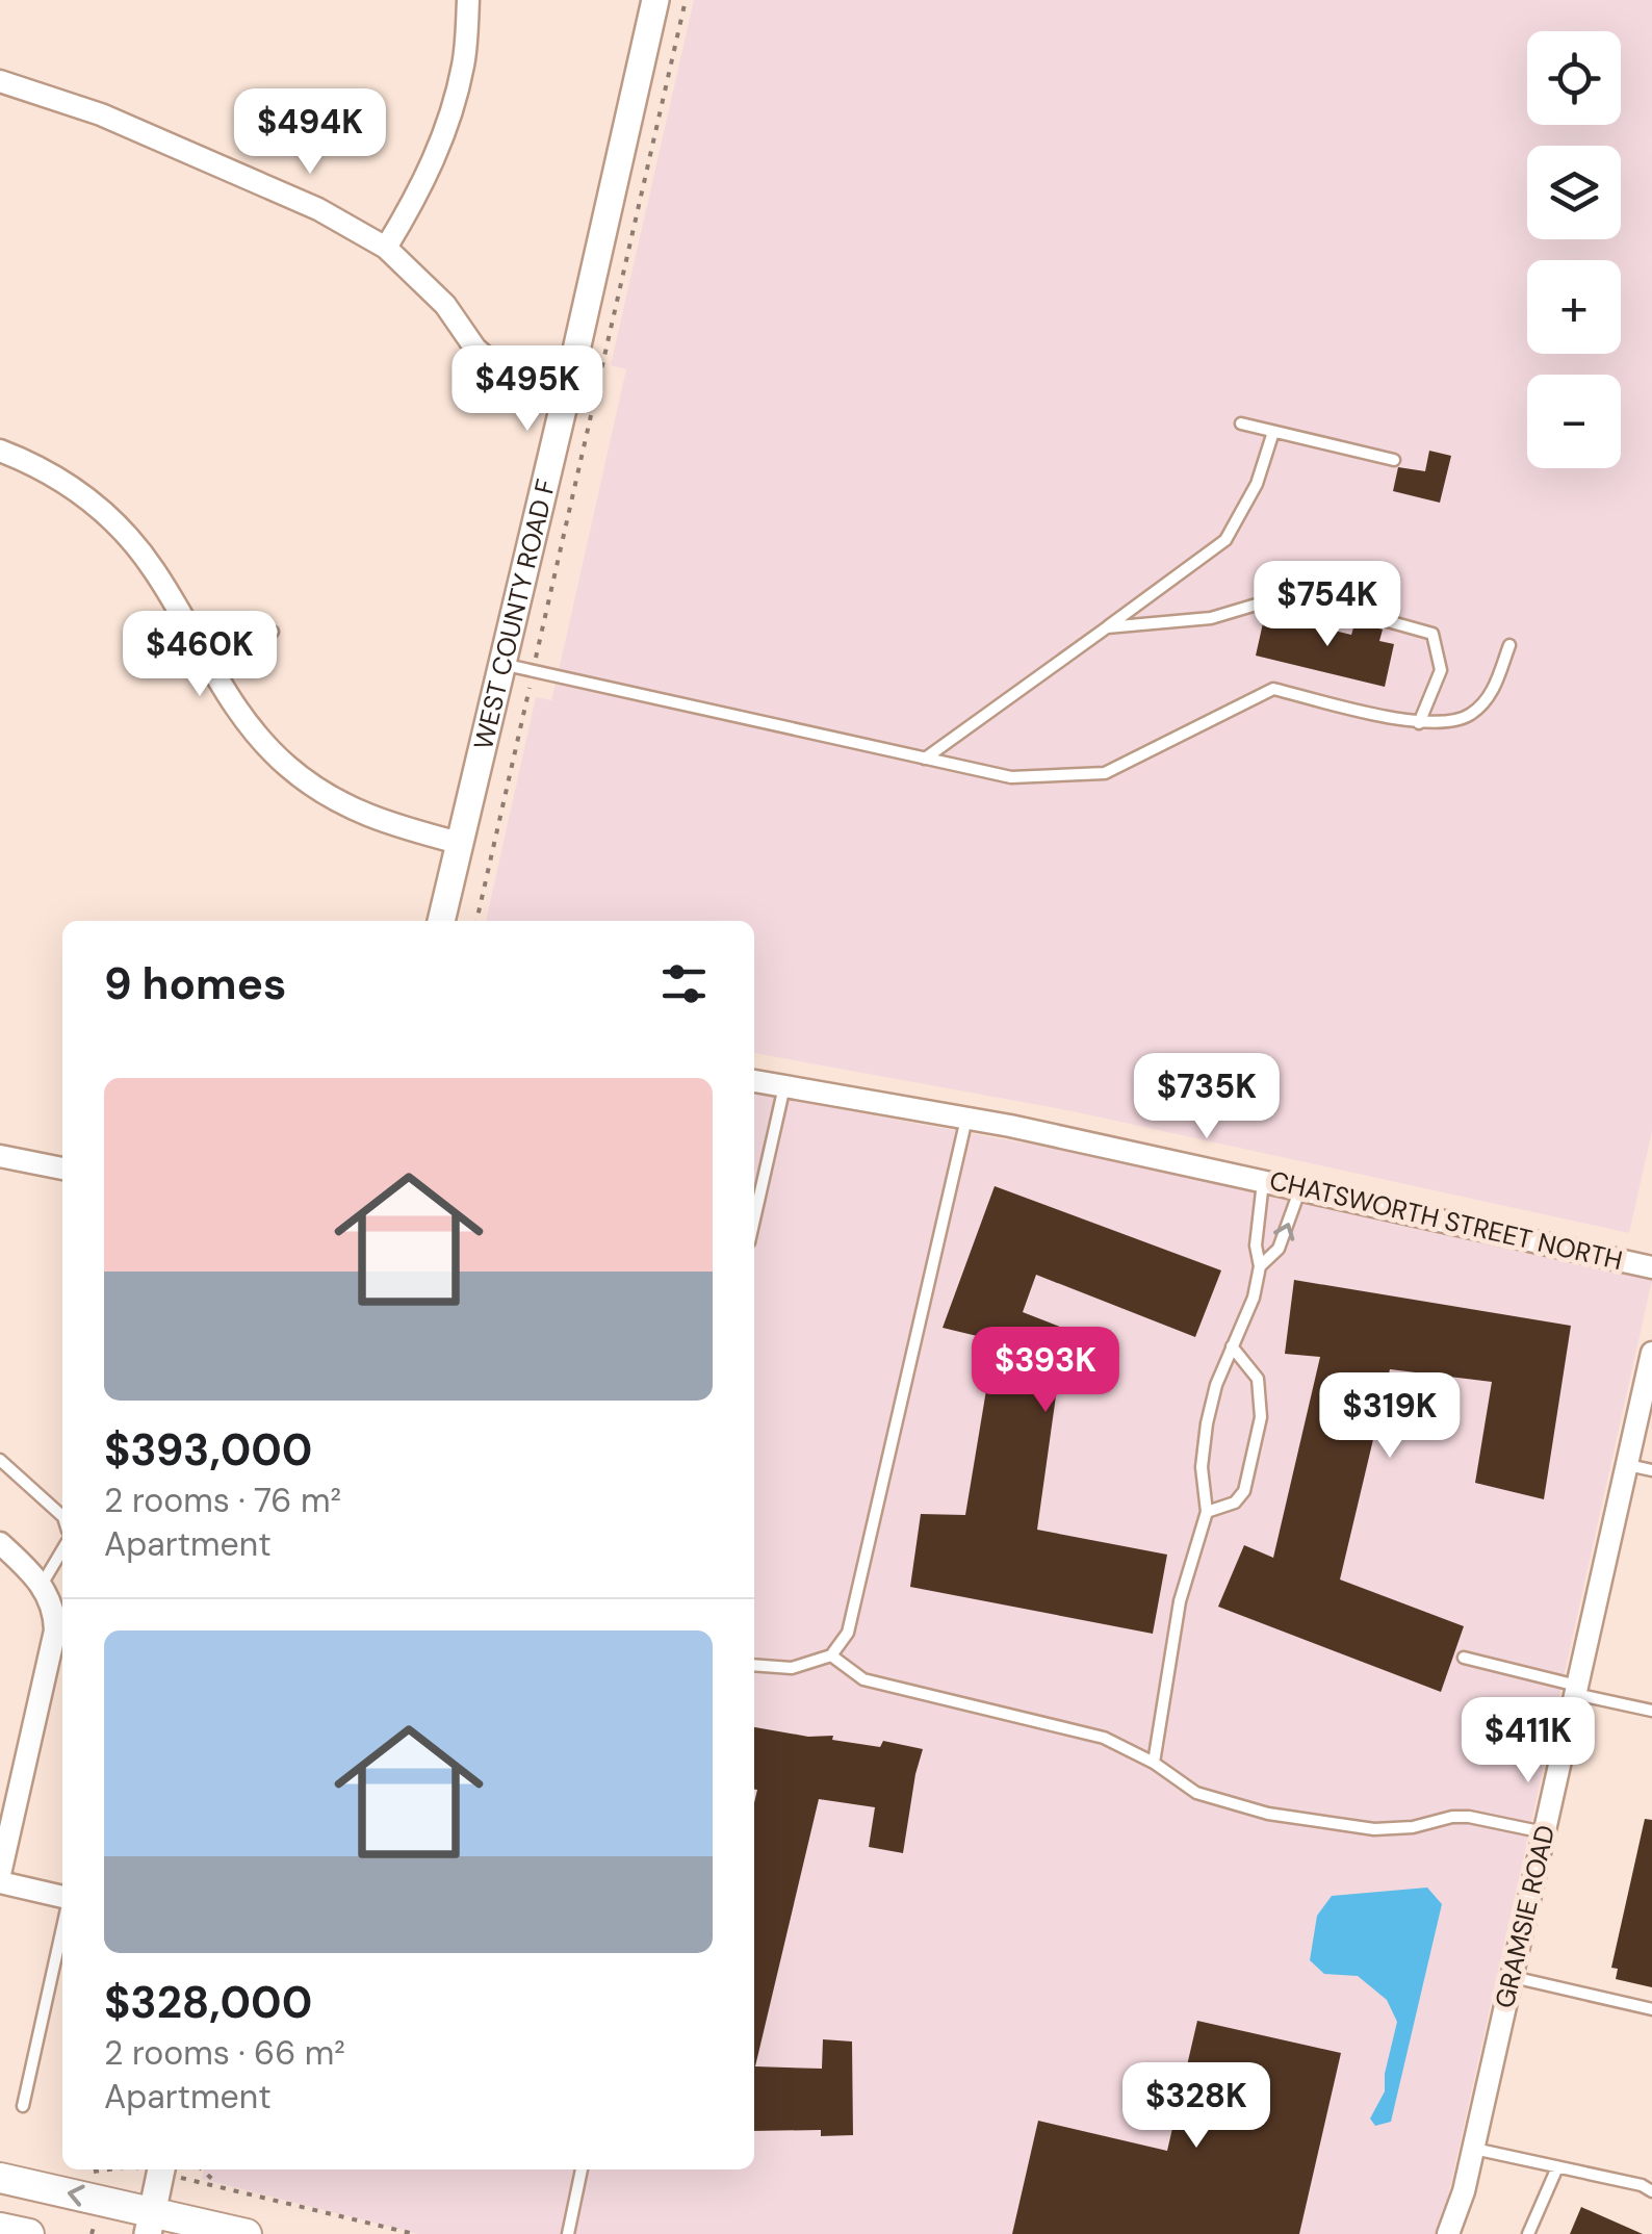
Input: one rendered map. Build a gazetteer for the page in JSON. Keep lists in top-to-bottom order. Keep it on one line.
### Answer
{"streets":{"street":["WEST COUNTY ROAD F","CHATSWORTH STREET NORTH","GRAMSIE ROAD"]},"page":{"map_buttons":["+","−"],"price":["$494K","$495K","$754K","$460K","$735K","$393K","$319K","$411K","$328K"],"heading":"9 homes","list":[{"name":"$393,000","note":"2 rooms · 76 m² · Apartment"},{"name":"$328,000","note":"2 rooms · 66 m² · Apartment"}]}}
